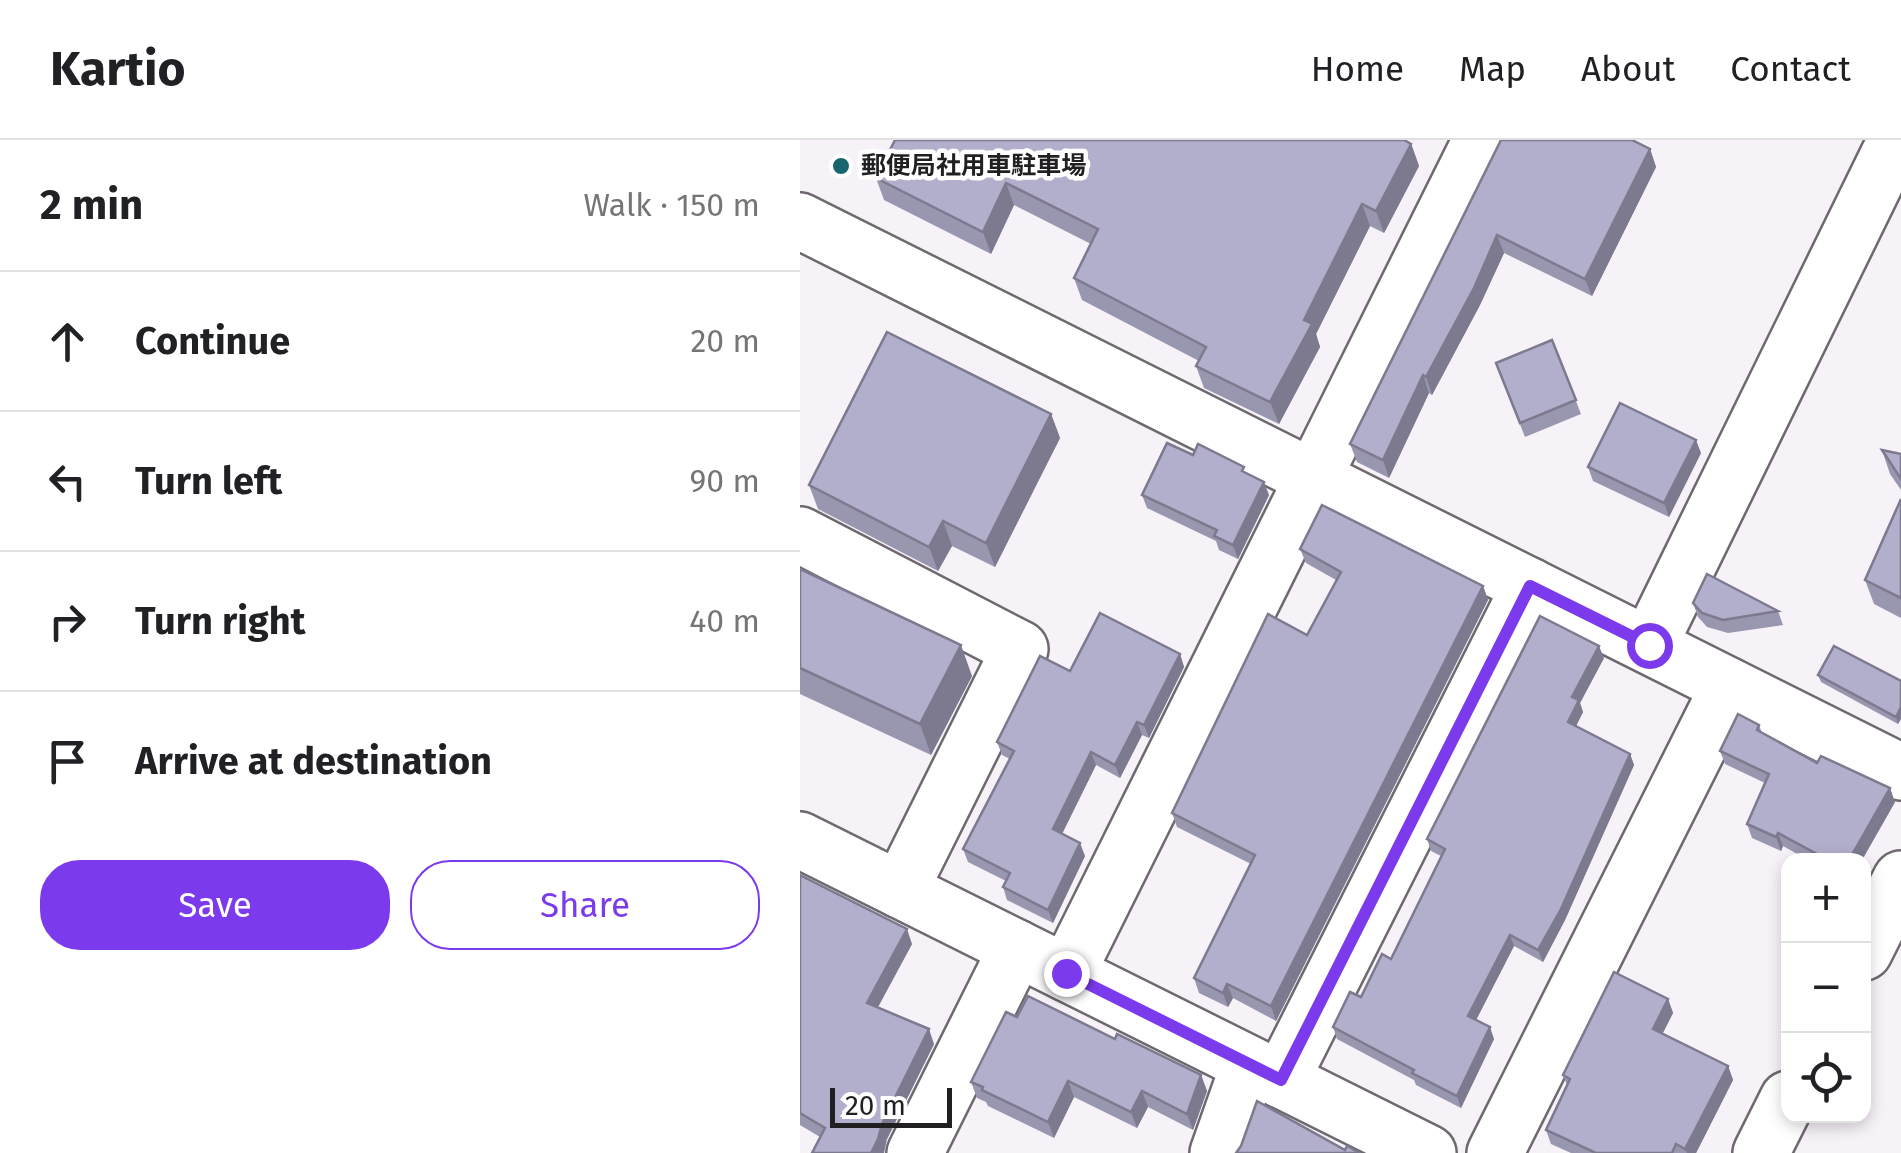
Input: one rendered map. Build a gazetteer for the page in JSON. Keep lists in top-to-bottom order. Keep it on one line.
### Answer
{"places":["郵便局社用車駐車場"],"scale_bar":"20 m","page":{"header":"Kartio","nav":["Home","Map","About","Contact"],"heading":["2 min","Walk · 150 m"],"list":[["Continue","20 m"],["Turn left","90 m"],["Turn right","40 m"],"Arrive at destination"],"buttons":["Save","Share"],"map_buttons":["+","−"],"scale":"20 m"}}
